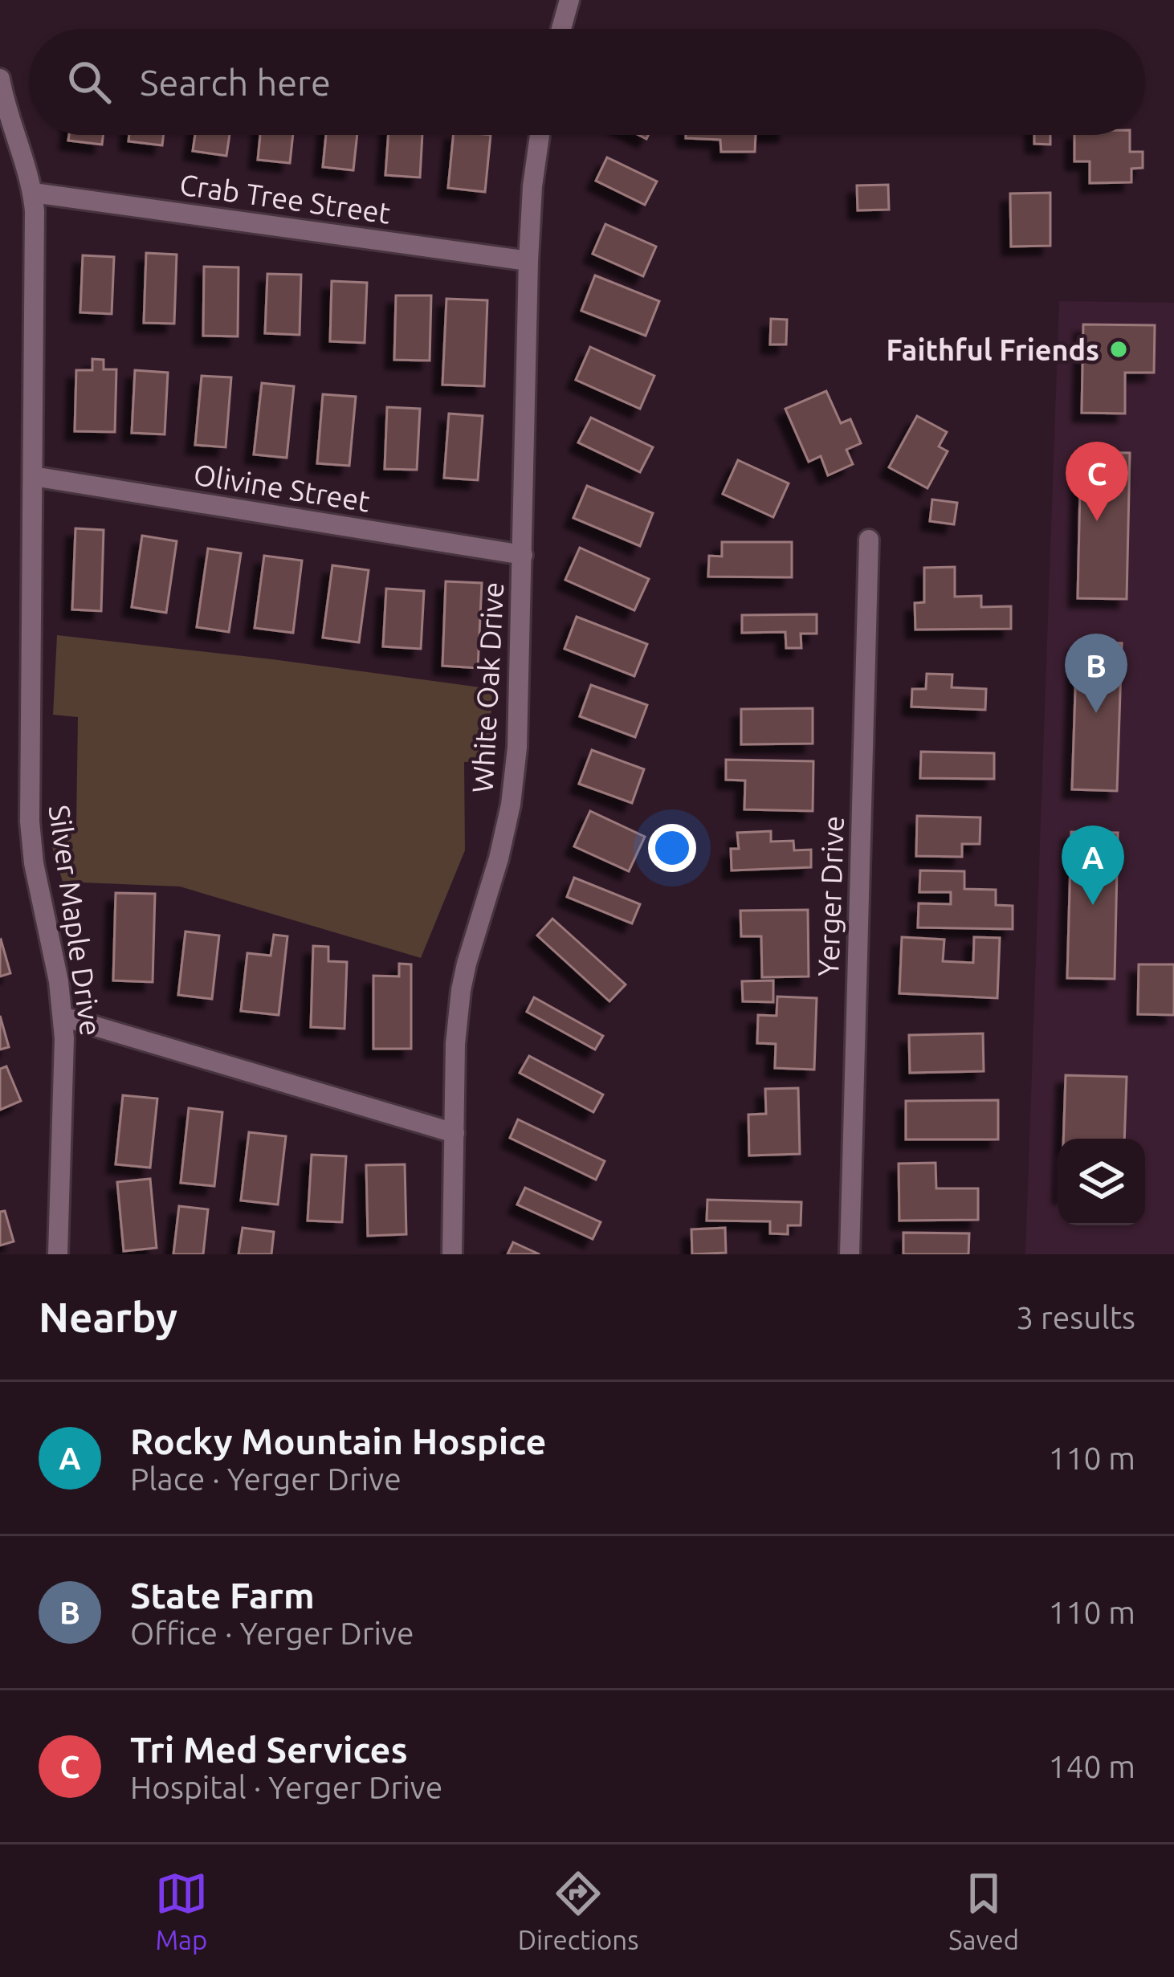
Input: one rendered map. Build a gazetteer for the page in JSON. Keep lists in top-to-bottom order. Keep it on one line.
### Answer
{"streets":{"street":["Crab Tree Street","Olivine Street","White Oak Drive","Yerger Drive","Silver Maple Drive"]},"crossings":[["Crab Tree Street","White Oak Drive"],["Crab Tree Street","Silver Maple Drive"],["Olivine Street","White Oak Drive"],["Olivine Street","Silver Maple Drive"]],"places":["Faithful Friends"],"page":{"search":"Search here","pins":["C","B","A"],"heading":["Nearby","3 results"],"list":[{"mark":"A","name":"Rocky Mountain Hospice","note":"Place · Yerger Drive","value":"110 m"},{"mark":"B","name":"State Farm","note":"Office · Yerger Drive","value":"110 m"},{"mark":"C","name":"Tri Med Services","note":"Hospital · Yerger Drive","value":"140 m"}],"nav":["Map","Directions","Saved"]}}
